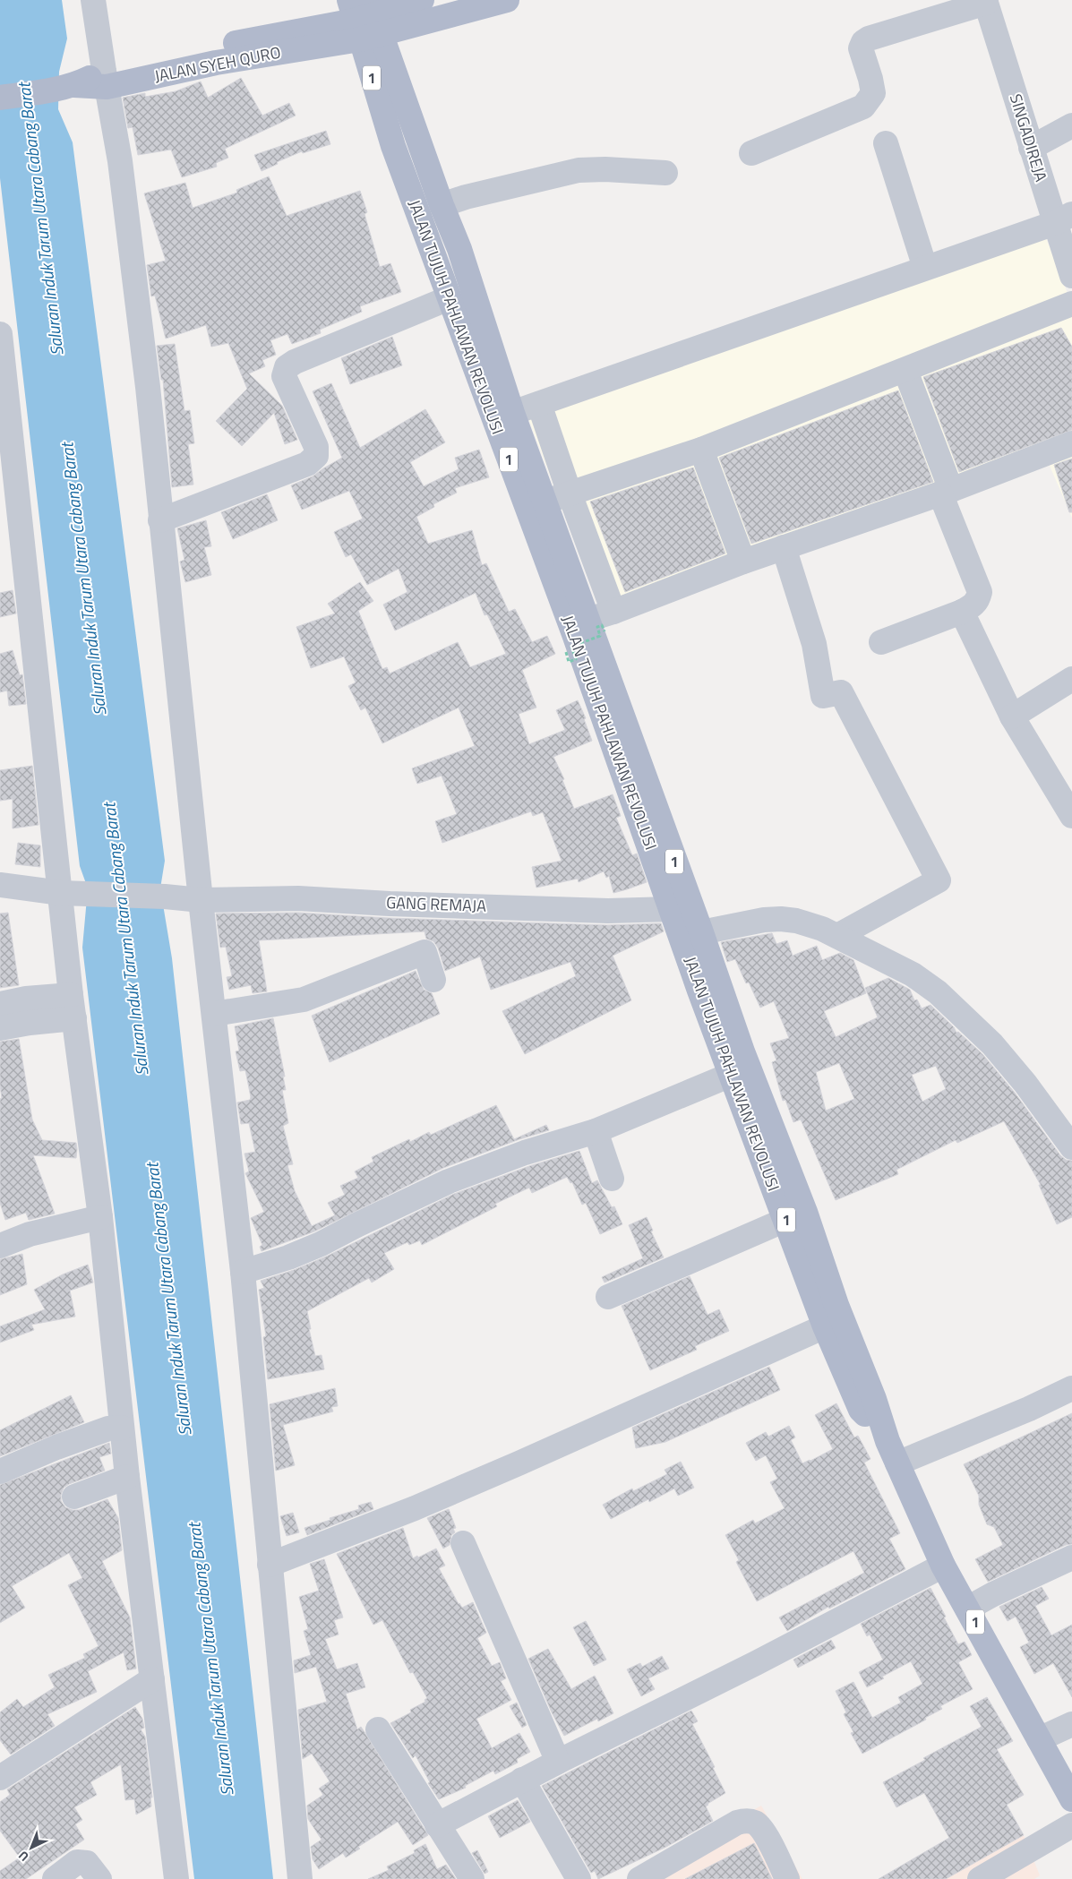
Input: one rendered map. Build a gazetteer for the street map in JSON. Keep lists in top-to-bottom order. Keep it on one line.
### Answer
{"streets":{"main road":["JALAN SYEH QURO","1","JALAN TUJUH PAHLAWAN REVOLUSI"],"street":["SINGADIREJA","GANG REMAJA"]},"crossings":[["JALAN SYEH QURO","JALAN TUJUH PAHLAWAN REVOLUSI"],["JALAN TUJUH PAHLAWAN REVOLUSI","GANG REMAJA"]],"water":["Saluran Induk Tarum Utara Cabang Barat"],"north":"bottom left"}
